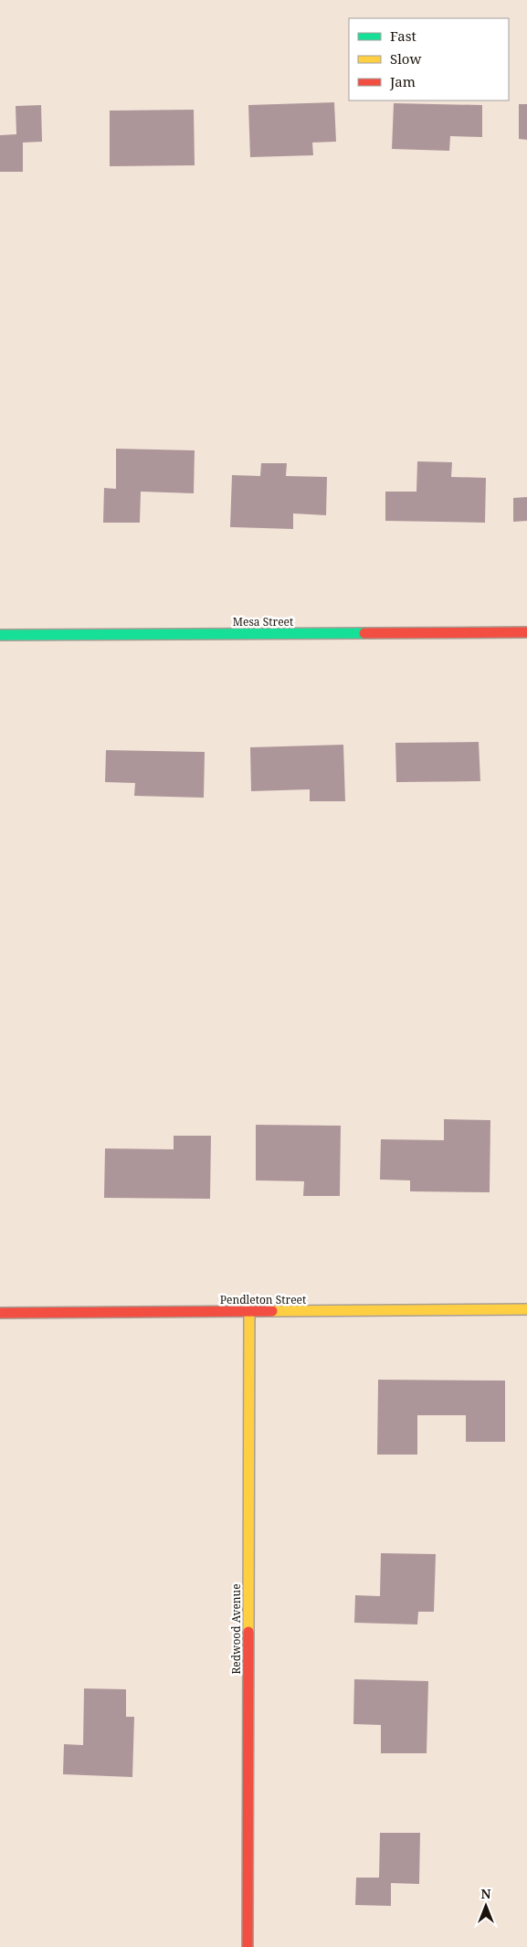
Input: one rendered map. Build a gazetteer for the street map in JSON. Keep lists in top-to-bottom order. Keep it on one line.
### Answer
{"streets":{"street":["Mesa Street","Pendleton Street","Redwood Avenue"]},"crossings":[["Pendleton Street","Redwood Avenue"]],"legend":["Fast","Slow","Jam"],"north":"top"}
